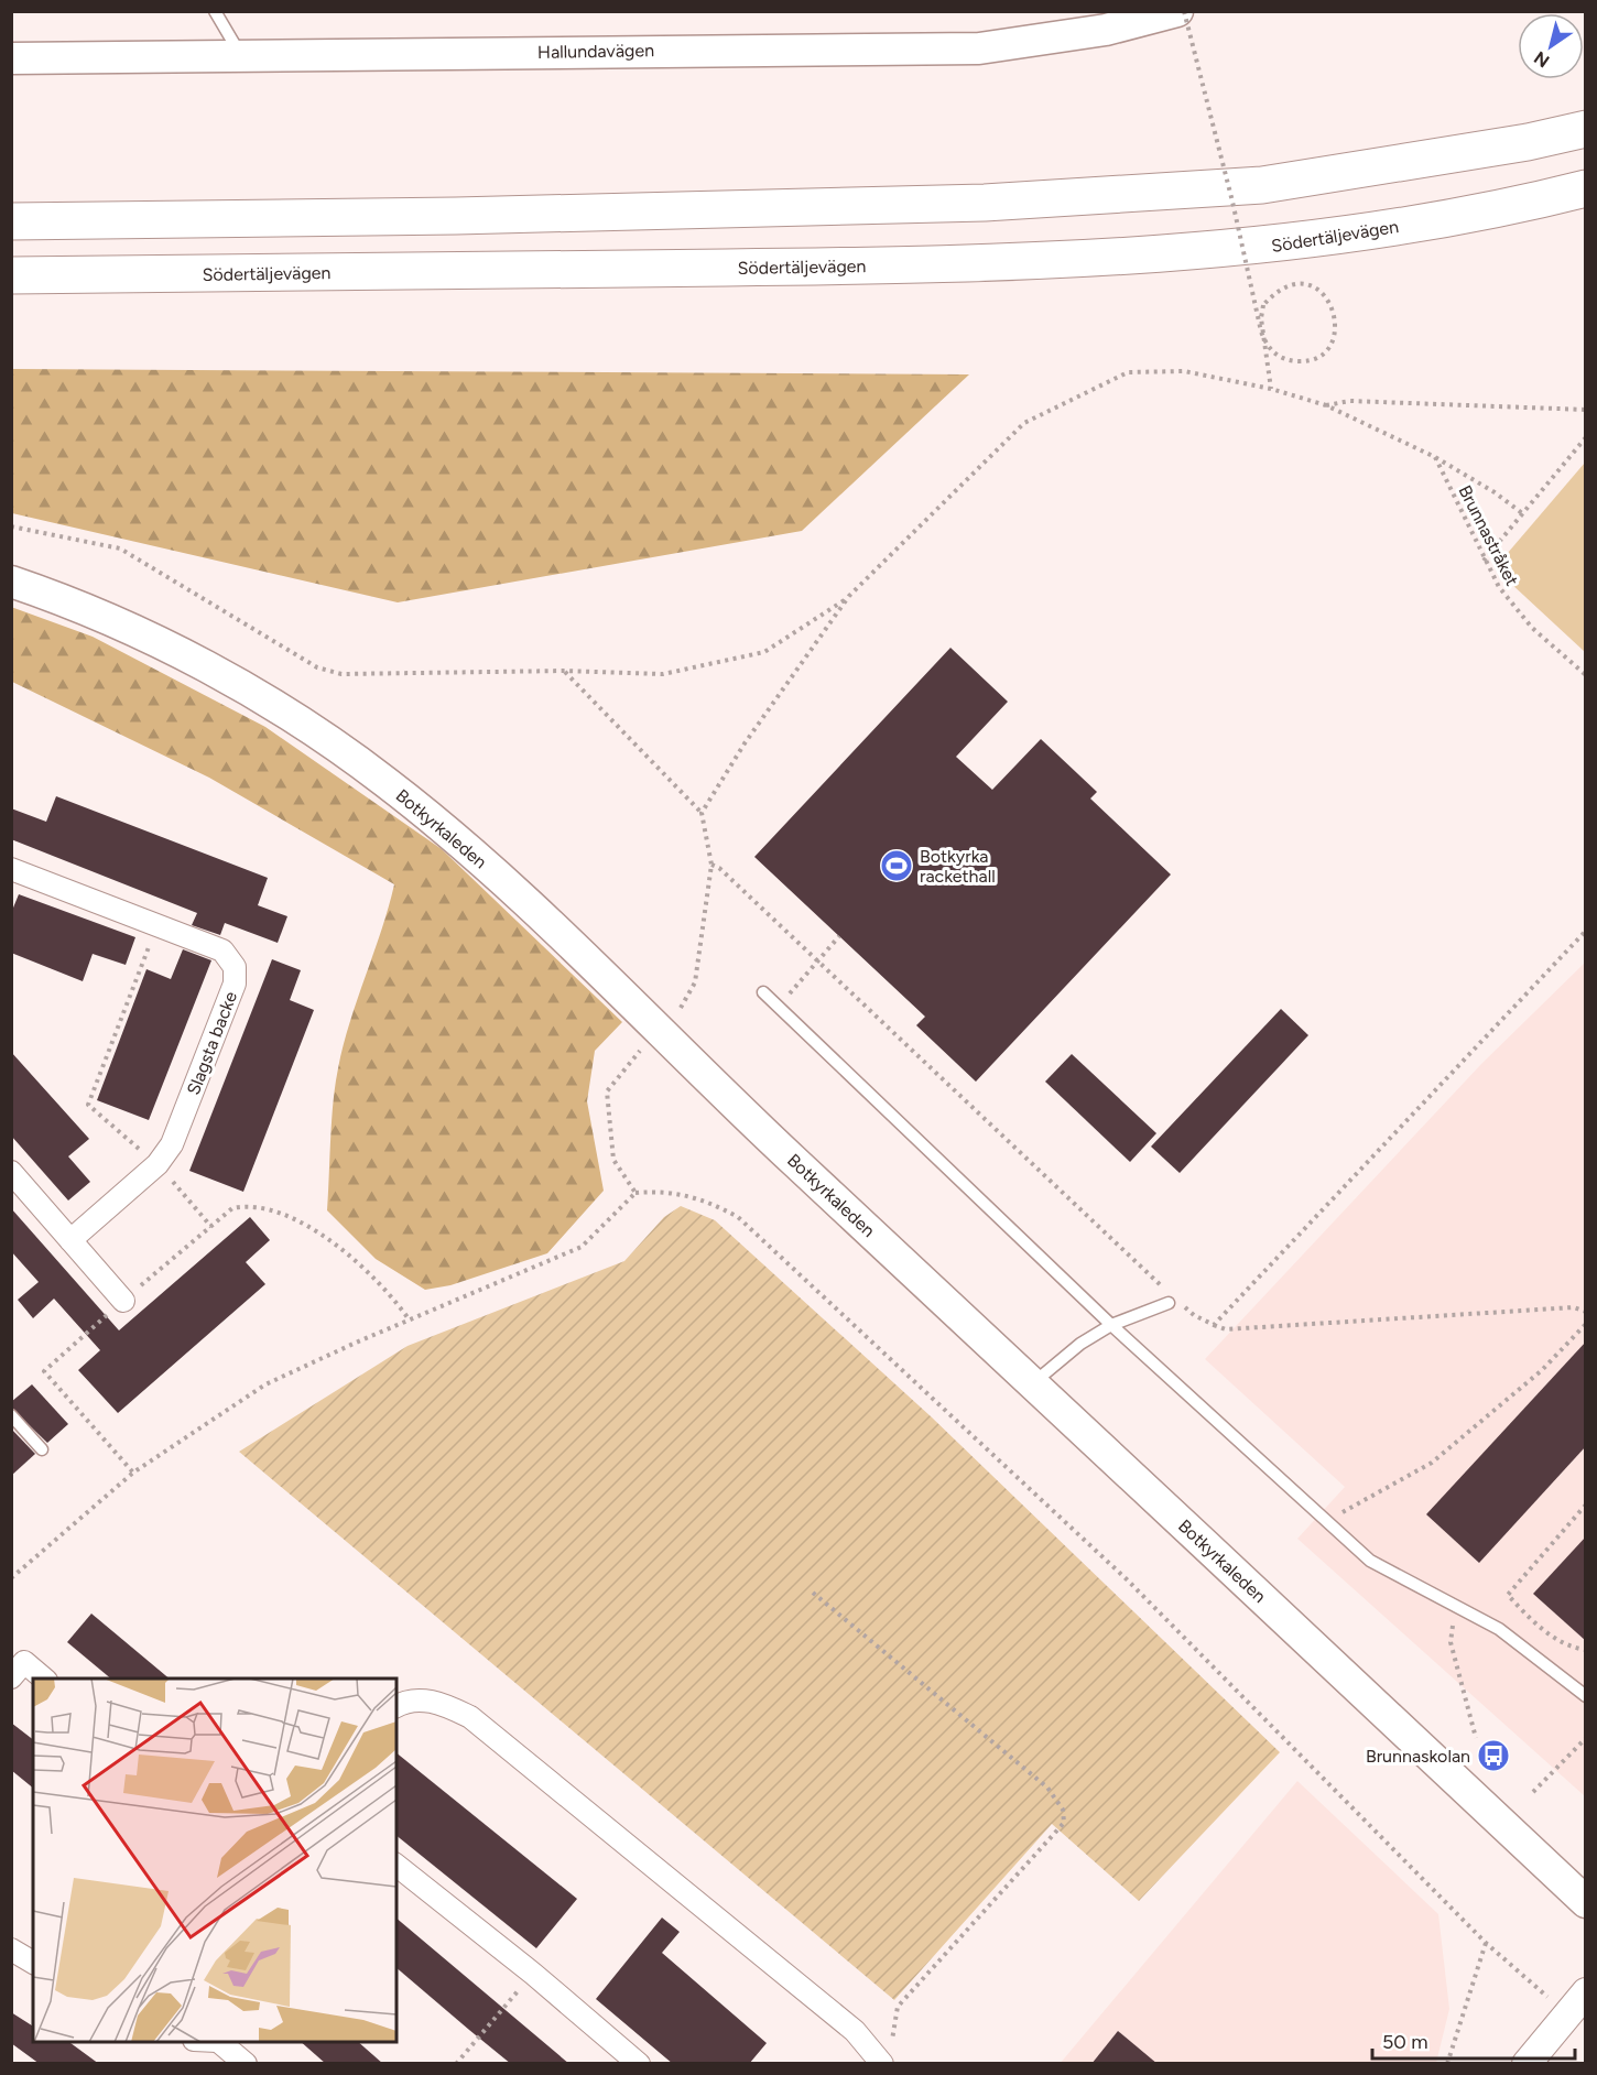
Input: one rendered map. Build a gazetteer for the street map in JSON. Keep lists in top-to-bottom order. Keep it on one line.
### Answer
{"streets":{"highway":["Södertäljevägen"],"main road":["Hallundavägen","Botkyrkaleden"],"street":["Slagsta backe"],"path":["Brunnastråket"]},"places":{"sports":["Botkyrka rackethall"],"bus stop":["Brunnaskolan"]},"scale_bar":"50 m","north":"bottom left"}
